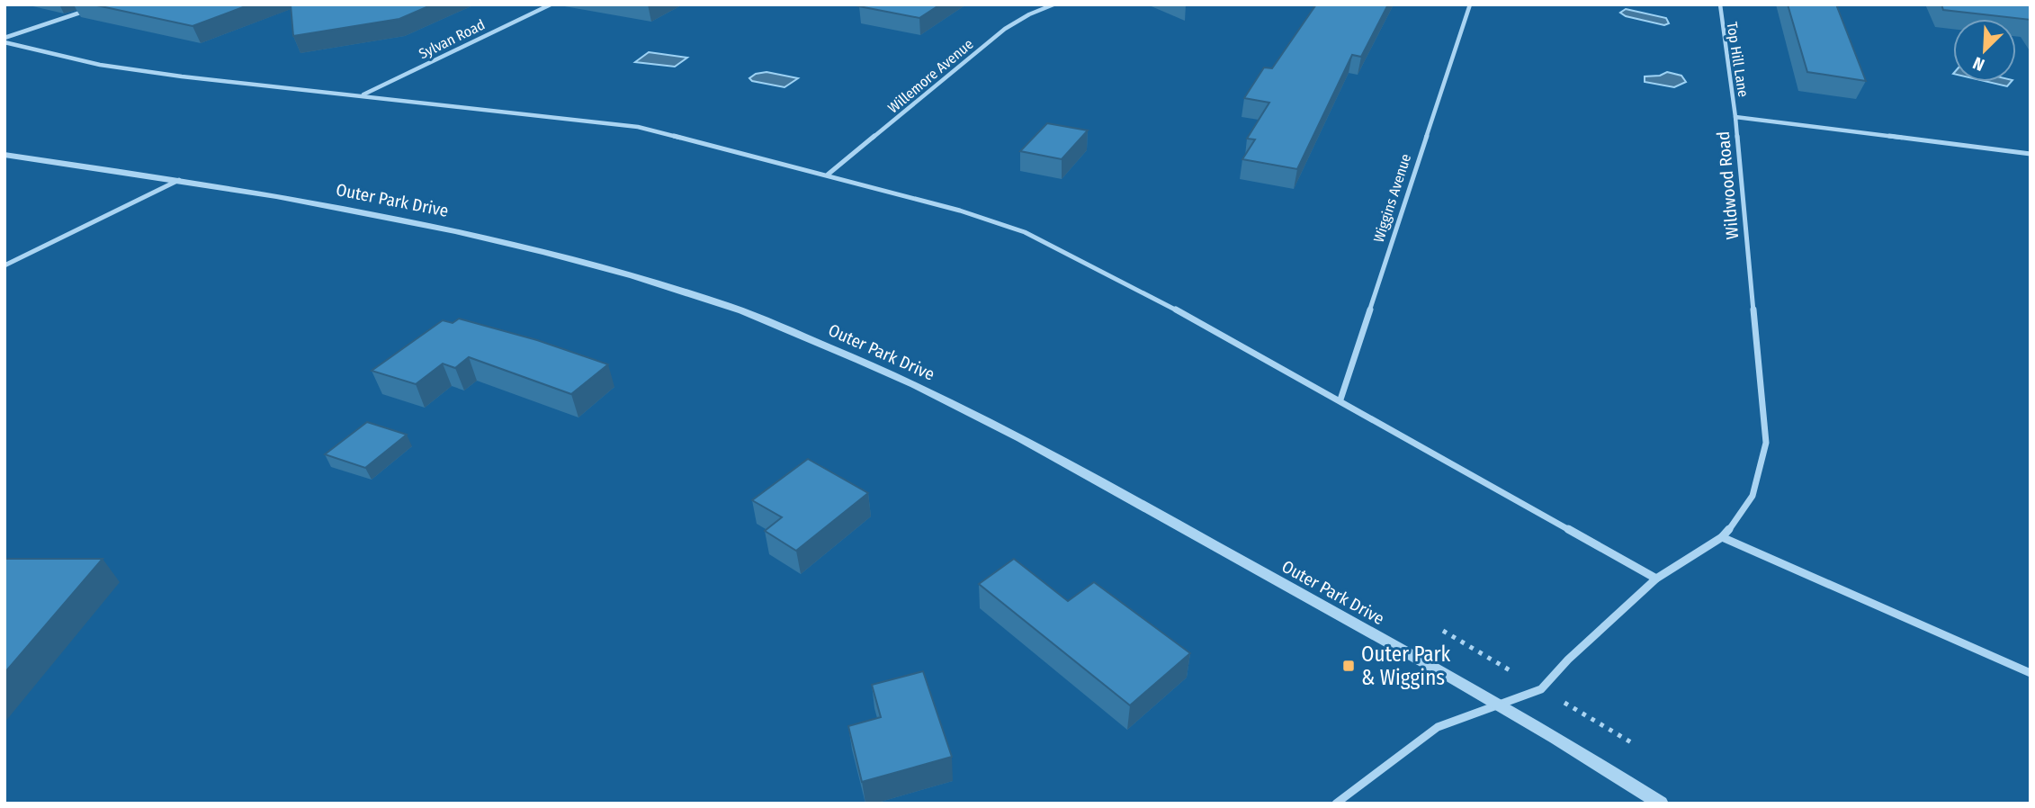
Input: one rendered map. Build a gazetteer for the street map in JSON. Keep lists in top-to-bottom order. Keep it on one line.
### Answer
{"streets":{"street":["Sylvan Road","Top Hill Lane","Willemore Avenue","Wildwood Road","Wiggins Avenue","Outer Park Drive"]},"crossings":[["Top Hill Lane","Wildwood Road"],["Wildwood Road","Outer Park Drive"]],"places":{"transit":["Outer Park & Wiggins"]},"north":"bottom left"}
